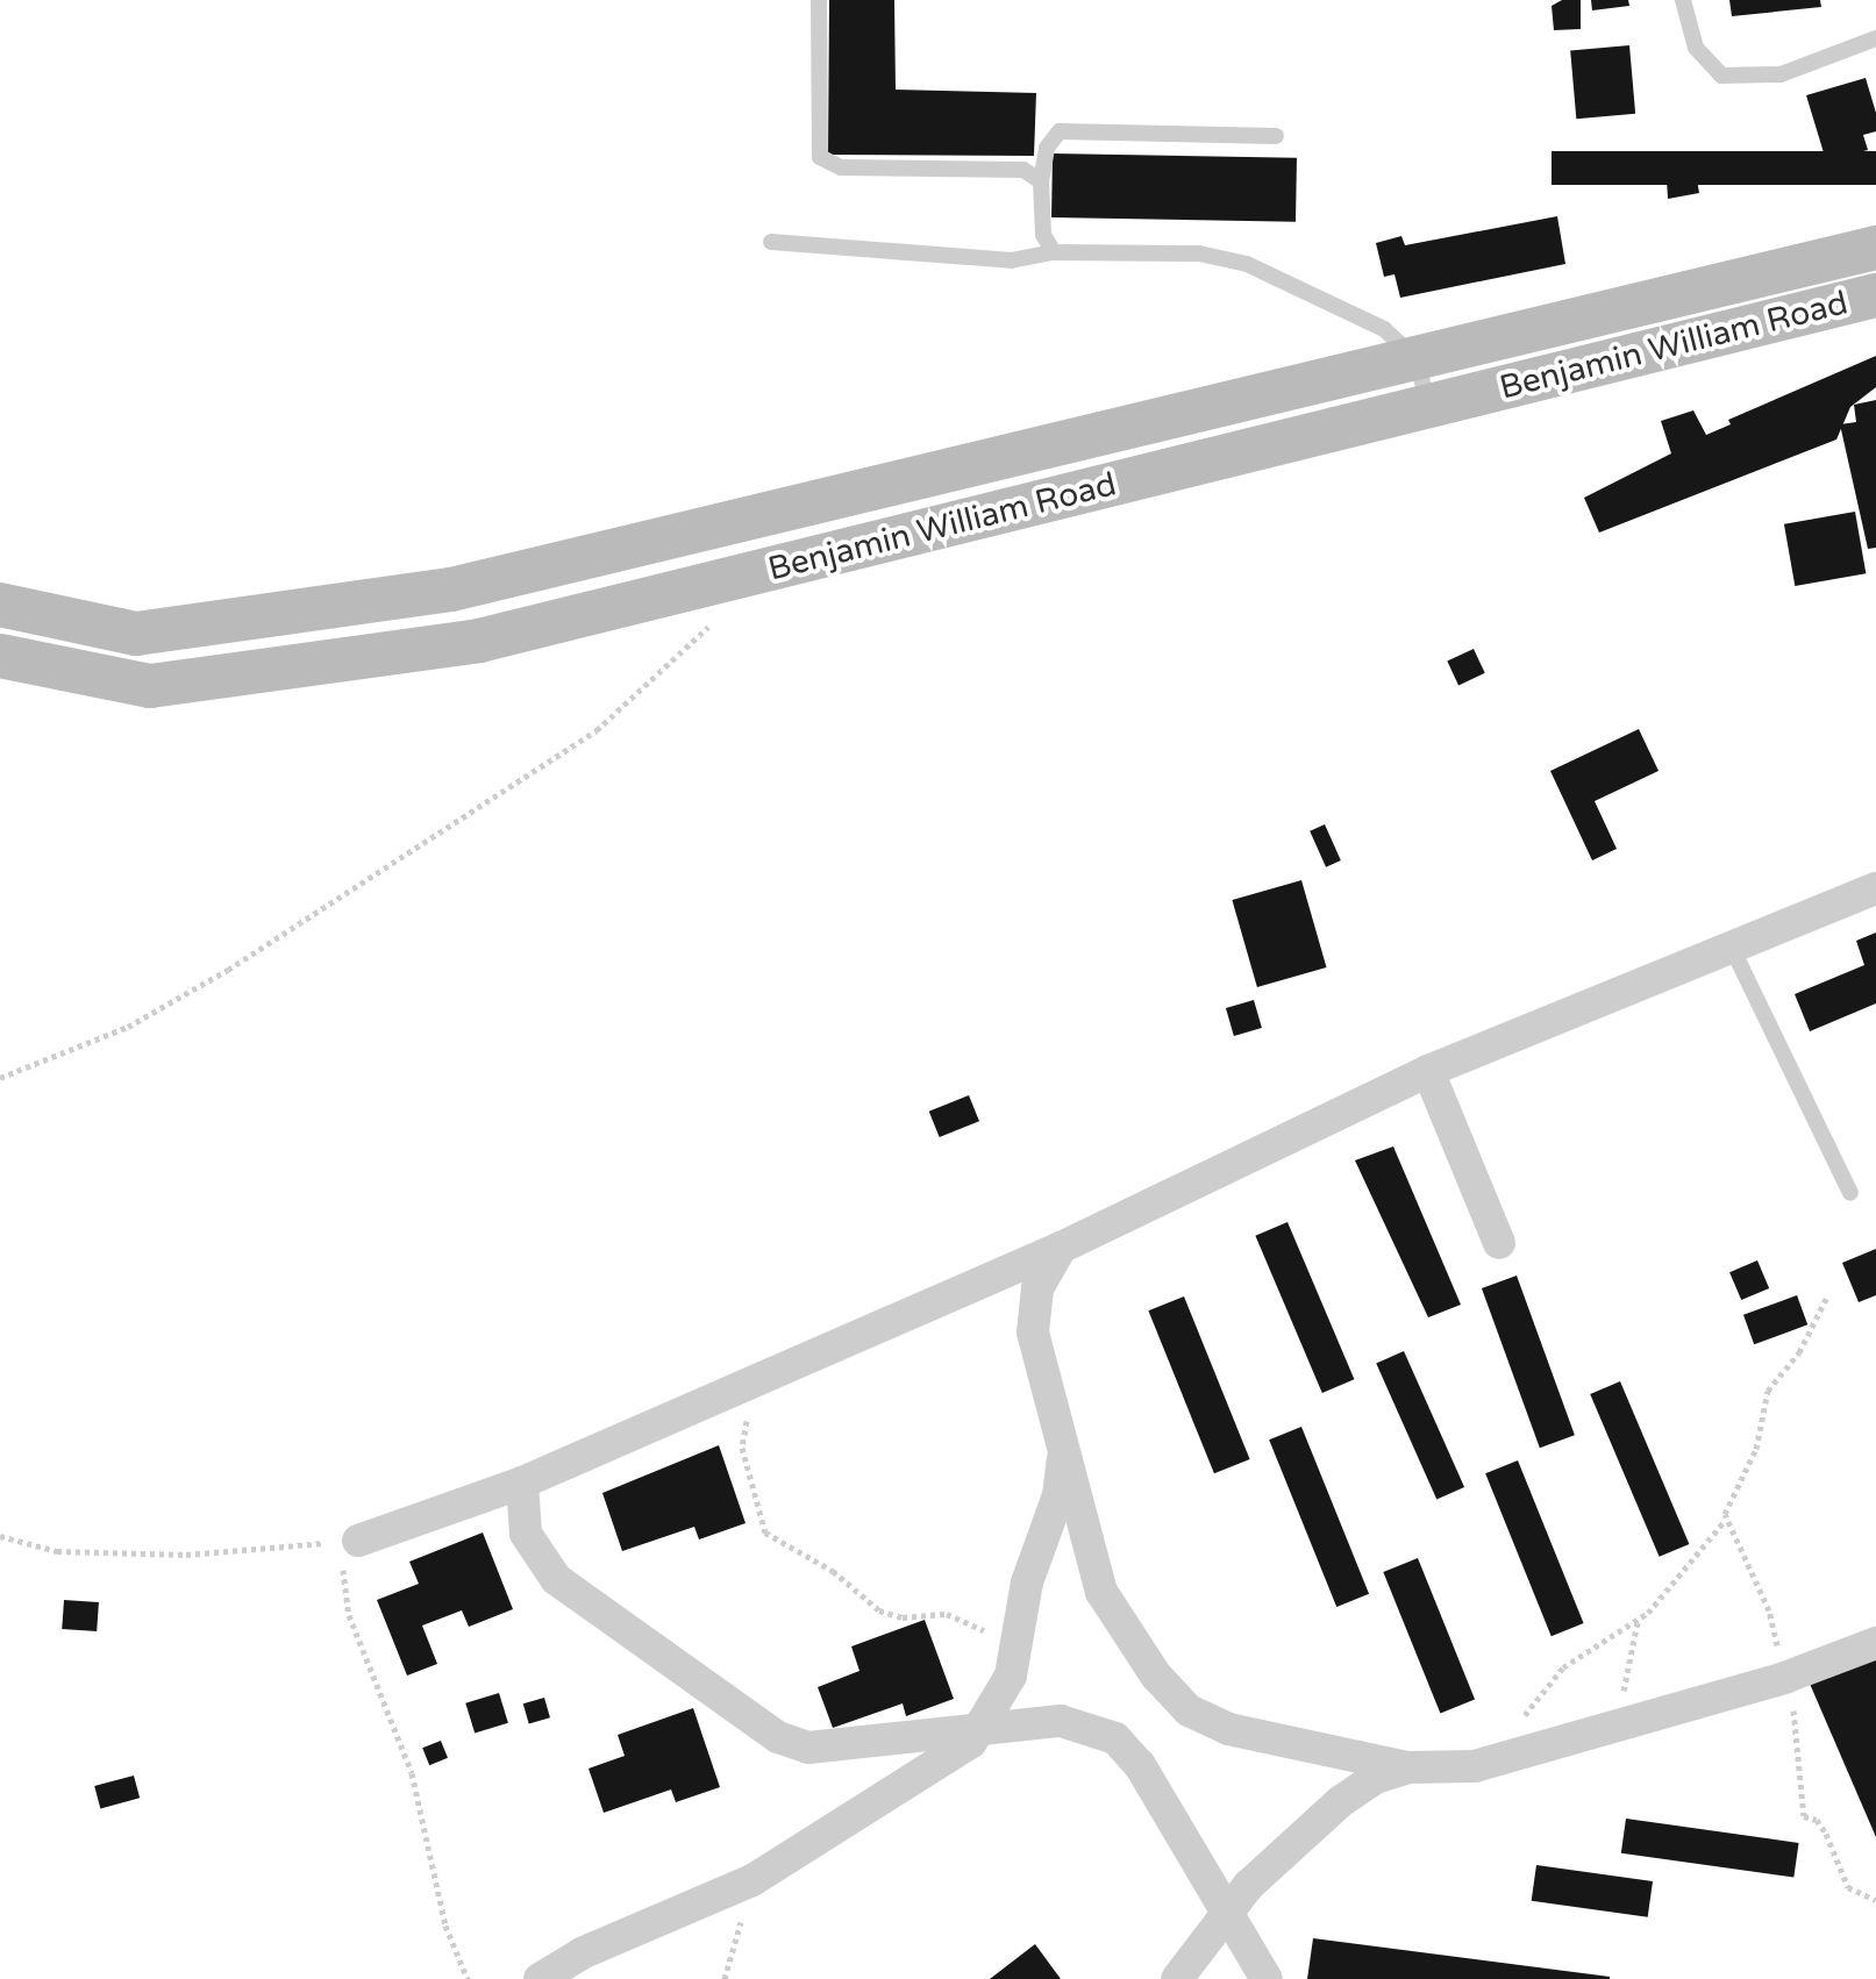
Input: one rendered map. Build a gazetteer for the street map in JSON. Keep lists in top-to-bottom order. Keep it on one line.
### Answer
{"streets":{"main road":["Benjamin William Road"]}}
